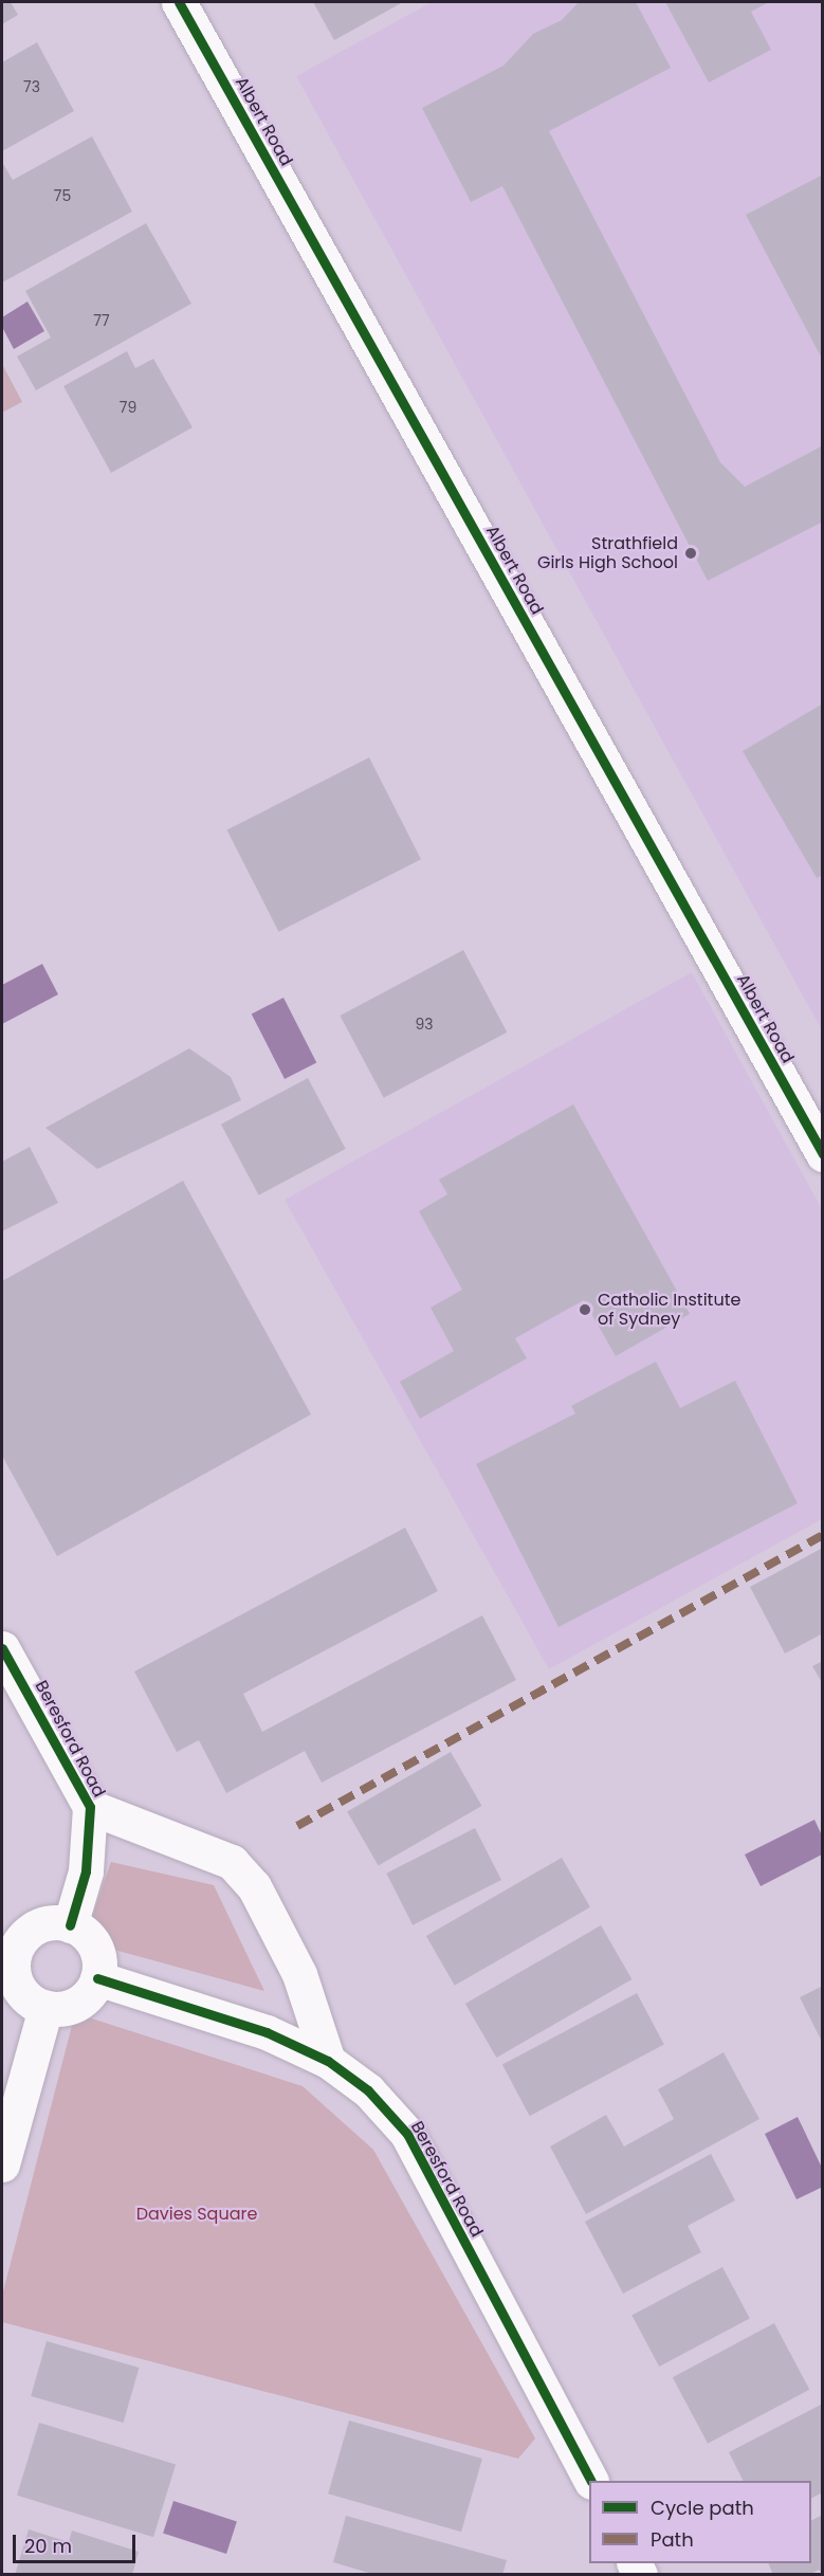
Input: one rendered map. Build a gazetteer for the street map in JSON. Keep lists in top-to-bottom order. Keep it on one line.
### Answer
{"streets":{"street":["Albert Road","Beresford Road"]},"parks":["Davies Square"],"places":["Strathfield Girls High School","Catholic Institute of Sydney"],"house_numbers":["73","75","77","79","93"],"legend":["Cycle path","Path"],"scale_bar":"20 m"}
